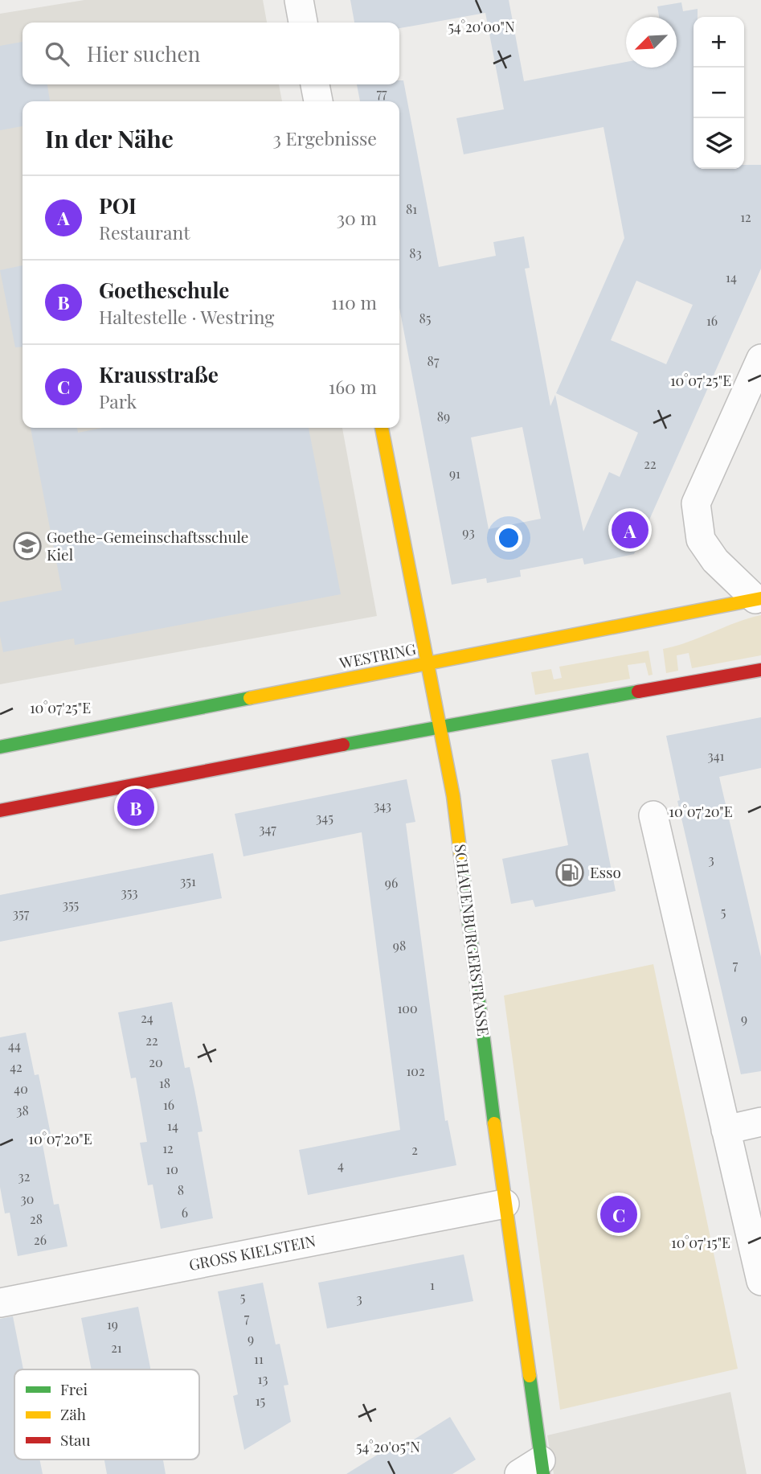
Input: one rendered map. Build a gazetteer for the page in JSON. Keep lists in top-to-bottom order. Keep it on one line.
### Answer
{"streets":{"main road":["WESTRING","SCHAUENBURGERSTRASSE"],"street":["GROSS KIELSTEIN"]},"crossings":[["WESTRING","SCHAUENBURGERSTRASSE"],["SCHAUENBURGERSTRASSE","GROSS KIELSTEIN"]],"places":{"school or university":["Goethe-Gemeinschaftsschule Kiel"],"fuel station":["Esso"]},"house_numbers":["77","81","12","83","14","85","16","87","89","22","91","93","341","343","345","347","3","351","96","353","355","5","357","98","7","100","24","9","22","44","20","42","102","18","40","16","38","14","12","2","4","10","32","8","30","6","28","26","1","5","3","7","19","9","21","11","13","15"],"legend":["Frei","Zäh","Stau"],"north":"bottom left","page":{"map_buttons":["+","−"],"search":"Hier suchen","heading":["In der Nähe","3 Ergebnisse"],"list":[{"mark":"A","name":"POI","note":"Restaurant","value":"30 m"},{"mark":"B","name":"Goetheschule","note":"Haltestelle · Westring","value":"110 m"},{"mark":"C","name":"Krausstraße","note":"Park","value":"160 m"}],"pins":["A","B","C"]},"coordinates":["54°20'00\"N","10°07'25\"E","10°07'20\"E","10°07'15\"E","54°20'05\"N"]}
